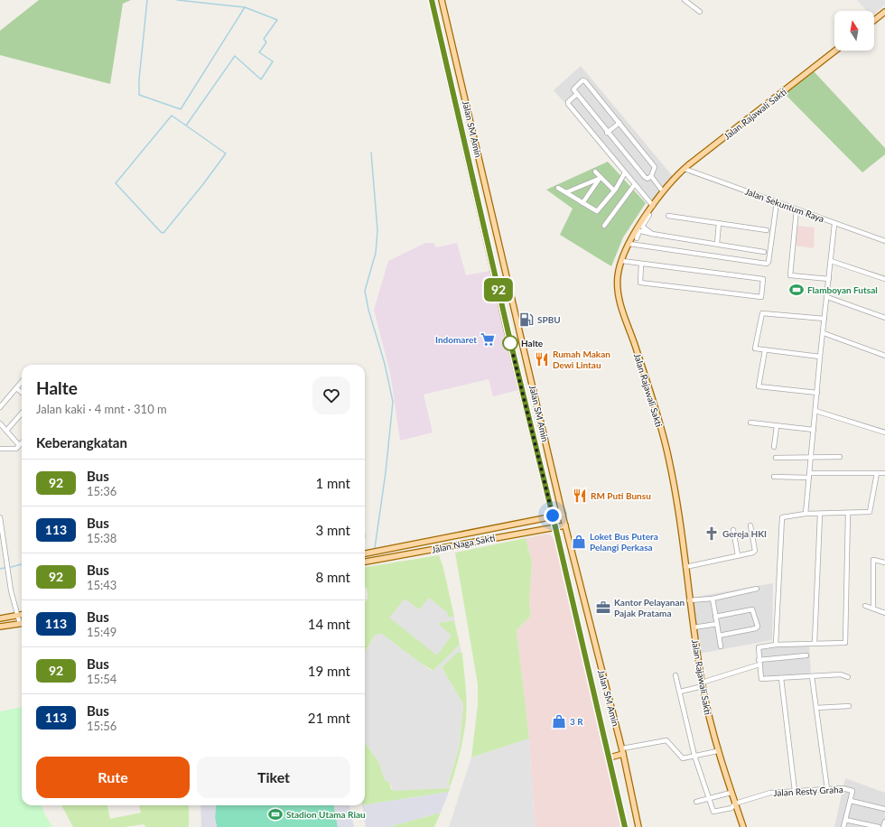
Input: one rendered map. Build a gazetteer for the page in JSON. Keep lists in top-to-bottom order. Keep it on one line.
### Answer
{"streets":{"main road":["Jalan Rajawali Sakti","Jalan SM Amin","Jalan Naga Sakti"],"street":["Jalan Sekuntum Raya","Jalan Resty Graha"]},"crossings":[["Jalan Rajawali Sakti","Jalan Sekuntum Raya"],["Jalan Rajawali Sakti","Jalan Resty Graha"],["Jalan SM Amin","Jalan Naga Sakti"]],"places":{"sports":["Flamboyan Futsal","Stadion Utama Riau"],"fuel station":["SPBU"],"supermarket":["Indomaret"],"other":["Halte"],"restaurant":["Rumah Makan Dewi Lintau","RM Puti Bunsu"],"church":["Gereja HKI"],"shop":["Loket Bus Putera Pelangi Perkasa","3 R"],"office":["Kantor Pelayanan Pajak Pratama"]},"lines":["bus line 92"],"north":"top","page":{"on_map":"92","heading":[["Halte","Jalan kaki · 4 mnt · 310 m"],"Keberangkatan"],"list":[{"mark":"92","name":"Bus","note":"15:36","value":"1 mnt"},{"mark":"113","name":"Bus","note":"15:38","value":"3 mnt"},{"mark":"92","name":"Bus","note":"15:43","value":"8 mnt"},{"mark":"113","name":"Bus","note":"15:49","value":"14 mnt"},{"mark":"92","name":"Bus","note":"15:54","value":"19 mnt"},{"mark":"113","name":"Bus","note":"15:56","value":"21 mnt"}],"buttons":["Rute","Tiket"]}}
